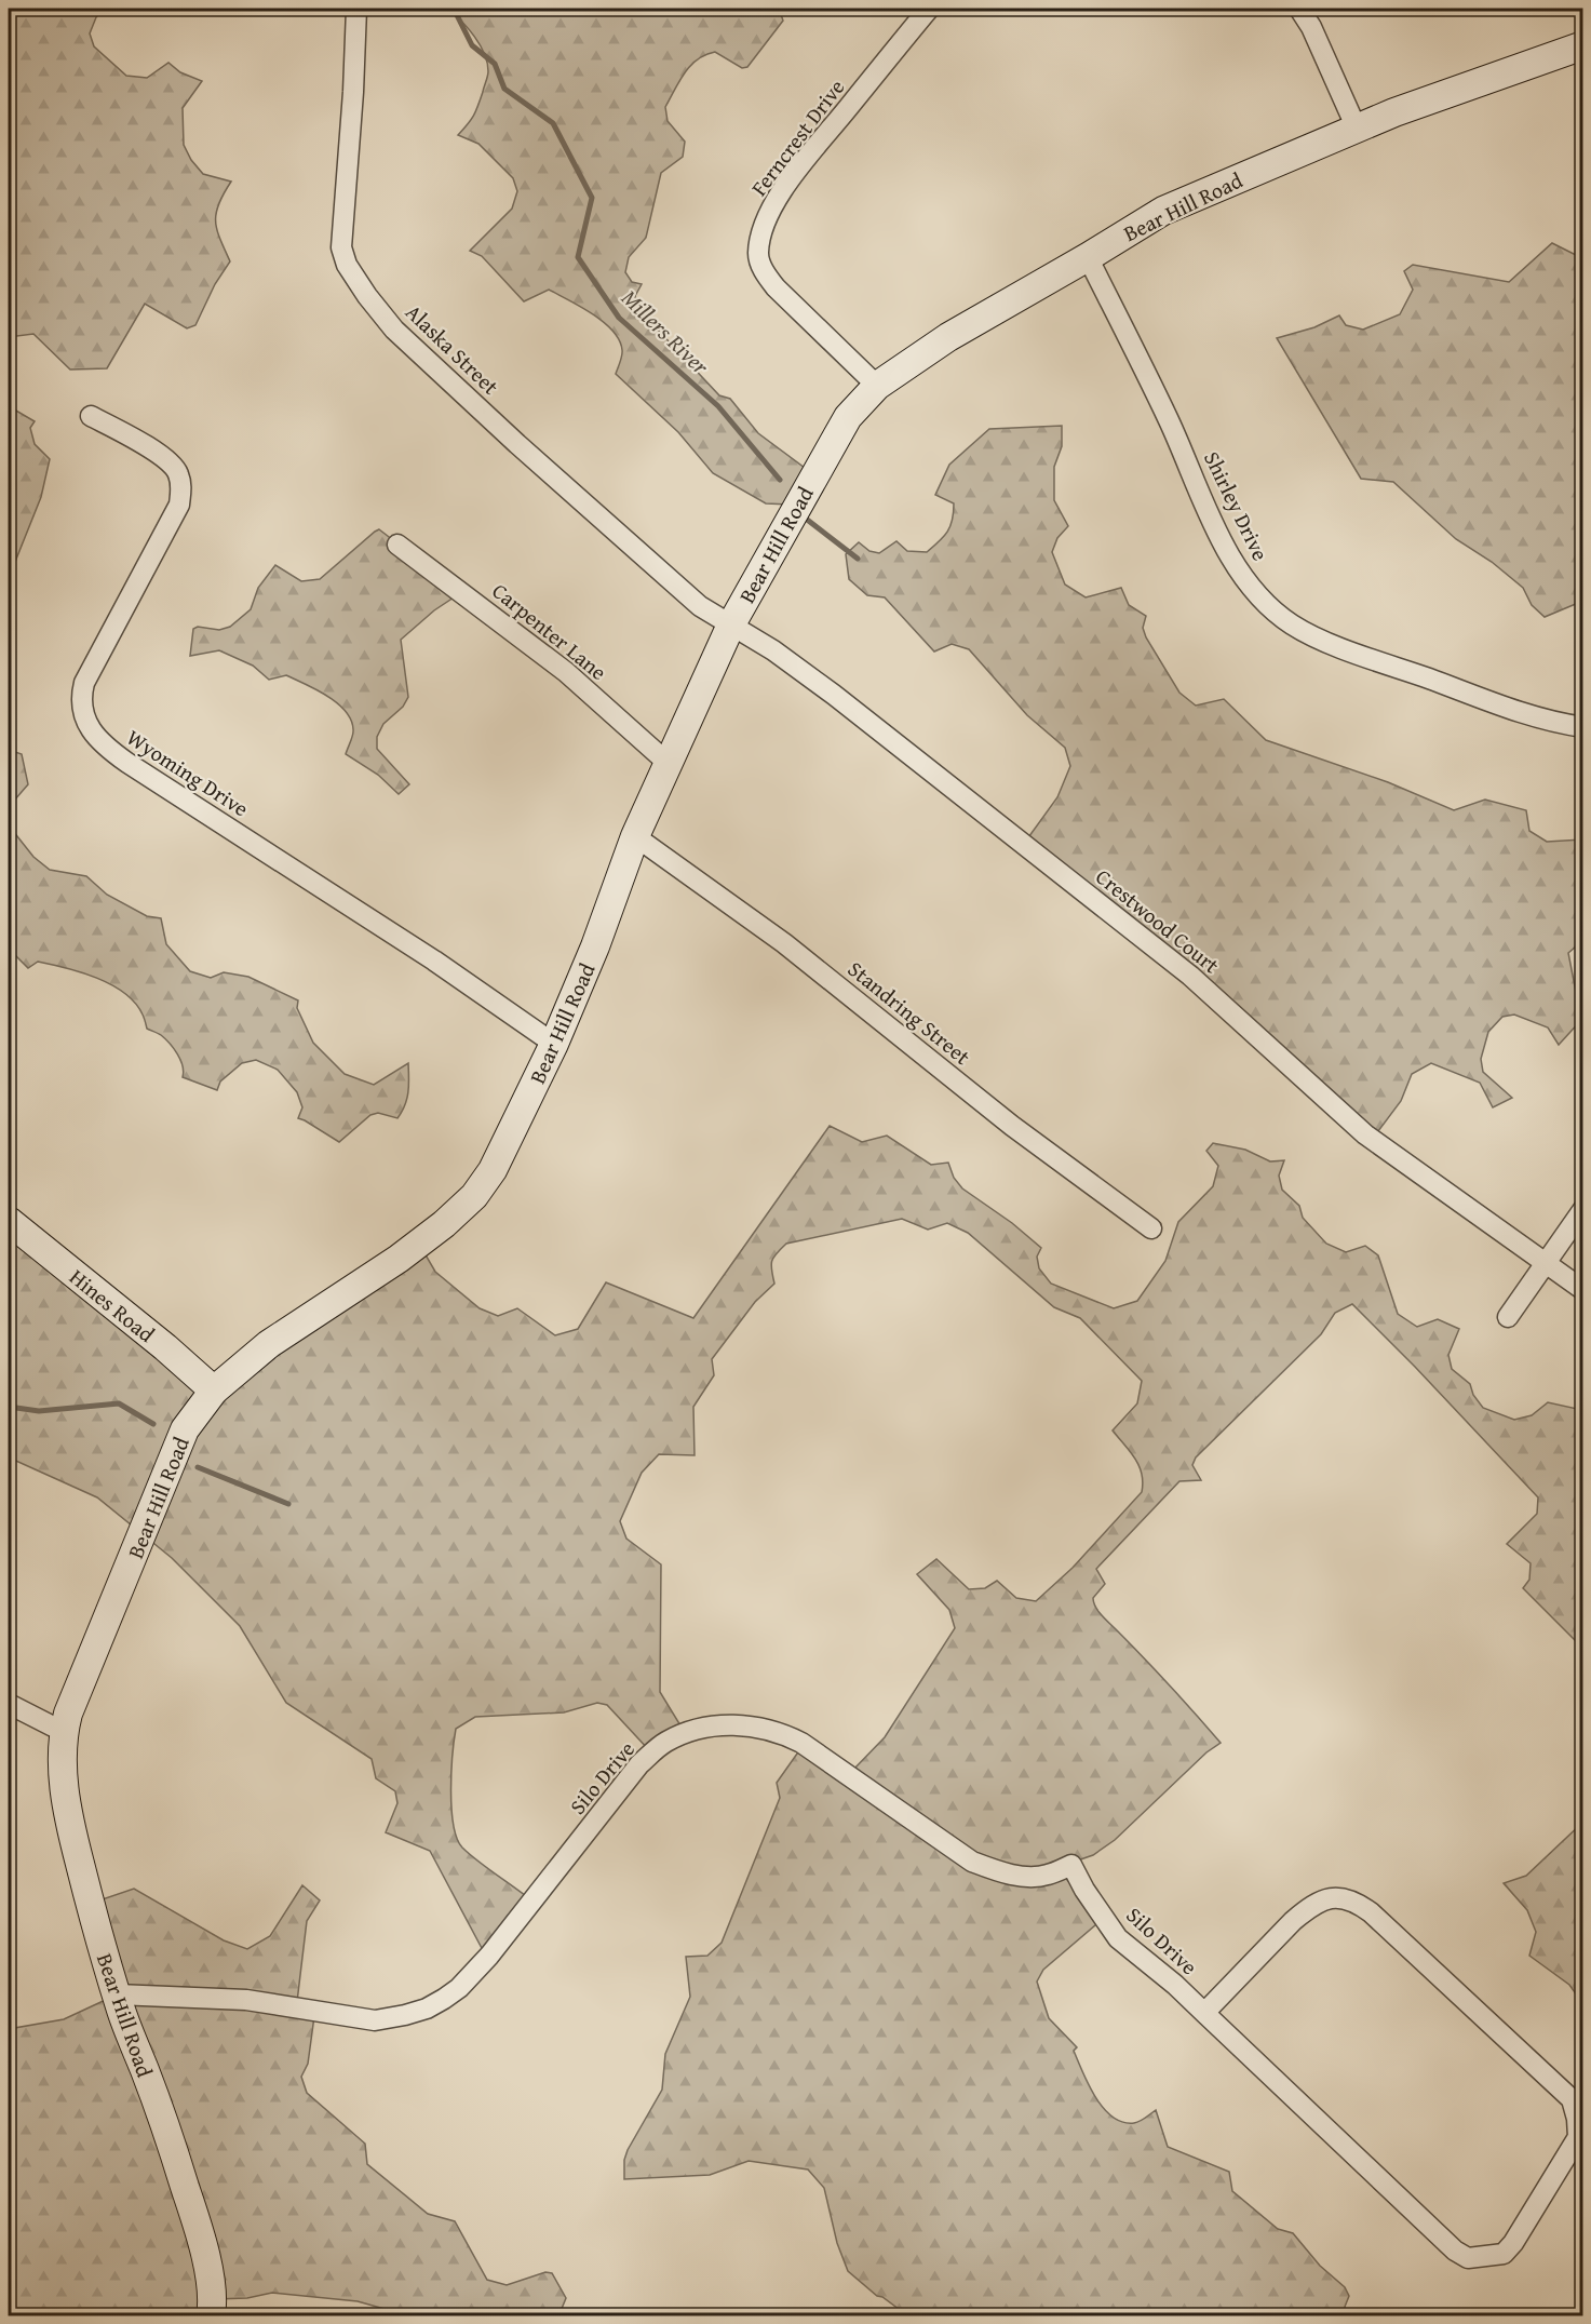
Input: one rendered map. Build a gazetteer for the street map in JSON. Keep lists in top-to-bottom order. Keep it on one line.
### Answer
{"streets":{"street":["Ferncrest Drive","Bear Hill Road","Alaska Street","Shirley Drive","Carpenter Lane","Wyoming Drive","Crestwood Court","Standring Street","Hines Road","Silo Drive"]},"crossings":[["Ferncrest Drive","Bear Hill Road"],["Bear Hill Road","Alaska Street"],["Bear Hill Road","Shirley Drive"],["Bear Hill Road","Carpenter Lane"],["Bear Hill Road","Wyoming Drive"],["Bear Hill Road","Crestwood Court"],["Bear Hill Road","Standring Street"],["Bear Hill Road","Hines Road"],["Bear Hill Road","Silo Drive"],["Alaska Street","Crestwood Court"]],"water":["Millers River"]}
